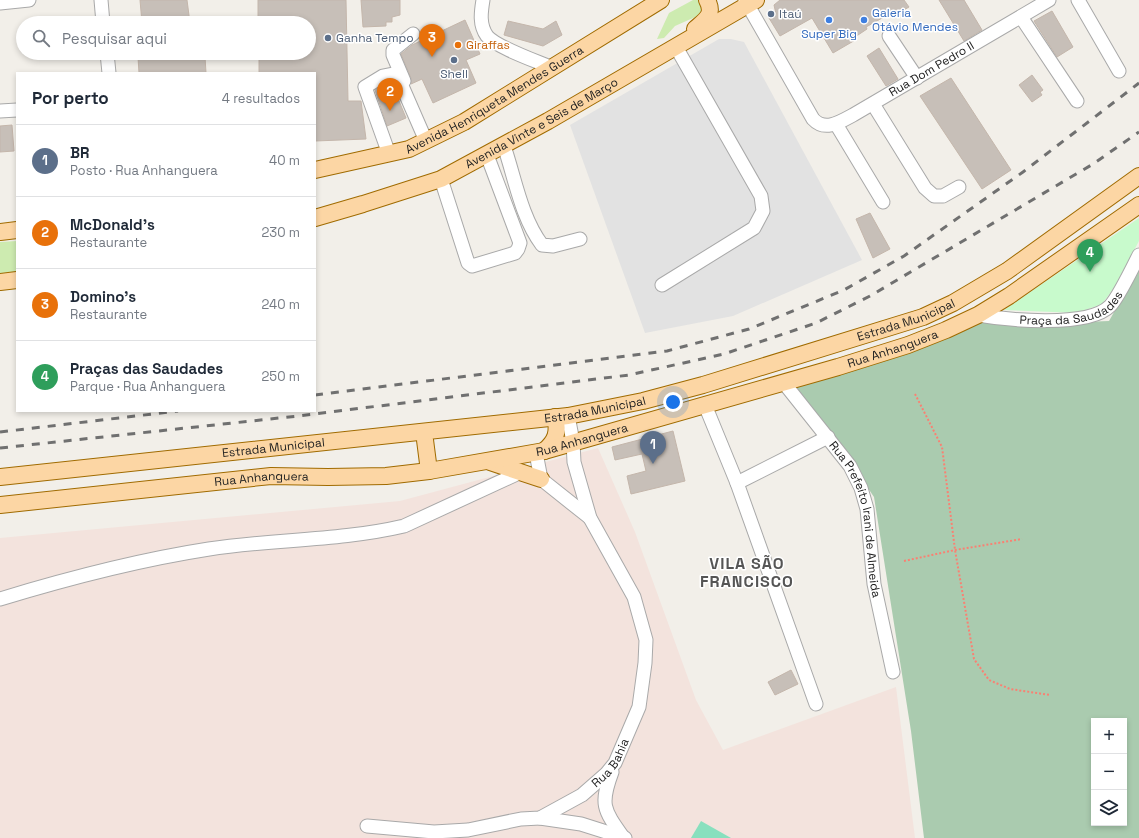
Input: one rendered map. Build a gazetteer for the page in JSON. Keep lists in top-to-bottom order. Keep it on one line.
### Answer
{"streets":{"main road":["Avenida Henriqueta Mendes Guerra","Avenida Vinte e Seis de Março","Estrada Municipal","Rua Anhanguera"],"street":["Rua Dom Pedro II","Praça da Saudades","Rua Prefeito Irani de Almeida","Rua Bahia"]},"crossings":[["Praça da Saudades","Rua Anhanguera"],["Rua Anhanguera","Rua Prefeito Irani de Almeida"]],"districts":["VILA SÃO FRANCISCO"],"places":["Itaú","Super Big","Galeria Otávio Mendes","Ganha Tempo","Giraffas","Shell"],"page":{"search":"Pesquisar aqui","pins":["3","2","4","1"],"heading":["Por perto","4 resultados"],"list":[{"mark":"1","name":"BR","note":"Posto · Rua Anhanguera","value":"40 m"},{"mark":"2","name":"McDonald's","note":"Restaurante","value":"230 m"},{"mark":"3","name":"Domino's","note":"Restaurante","value":"240 m"},{"mark":"4","name":"Praças das Saudades","note":"Parque · Rua Anhanguera","value":"250 m"}],"map_buttons":["+","−"]}}
